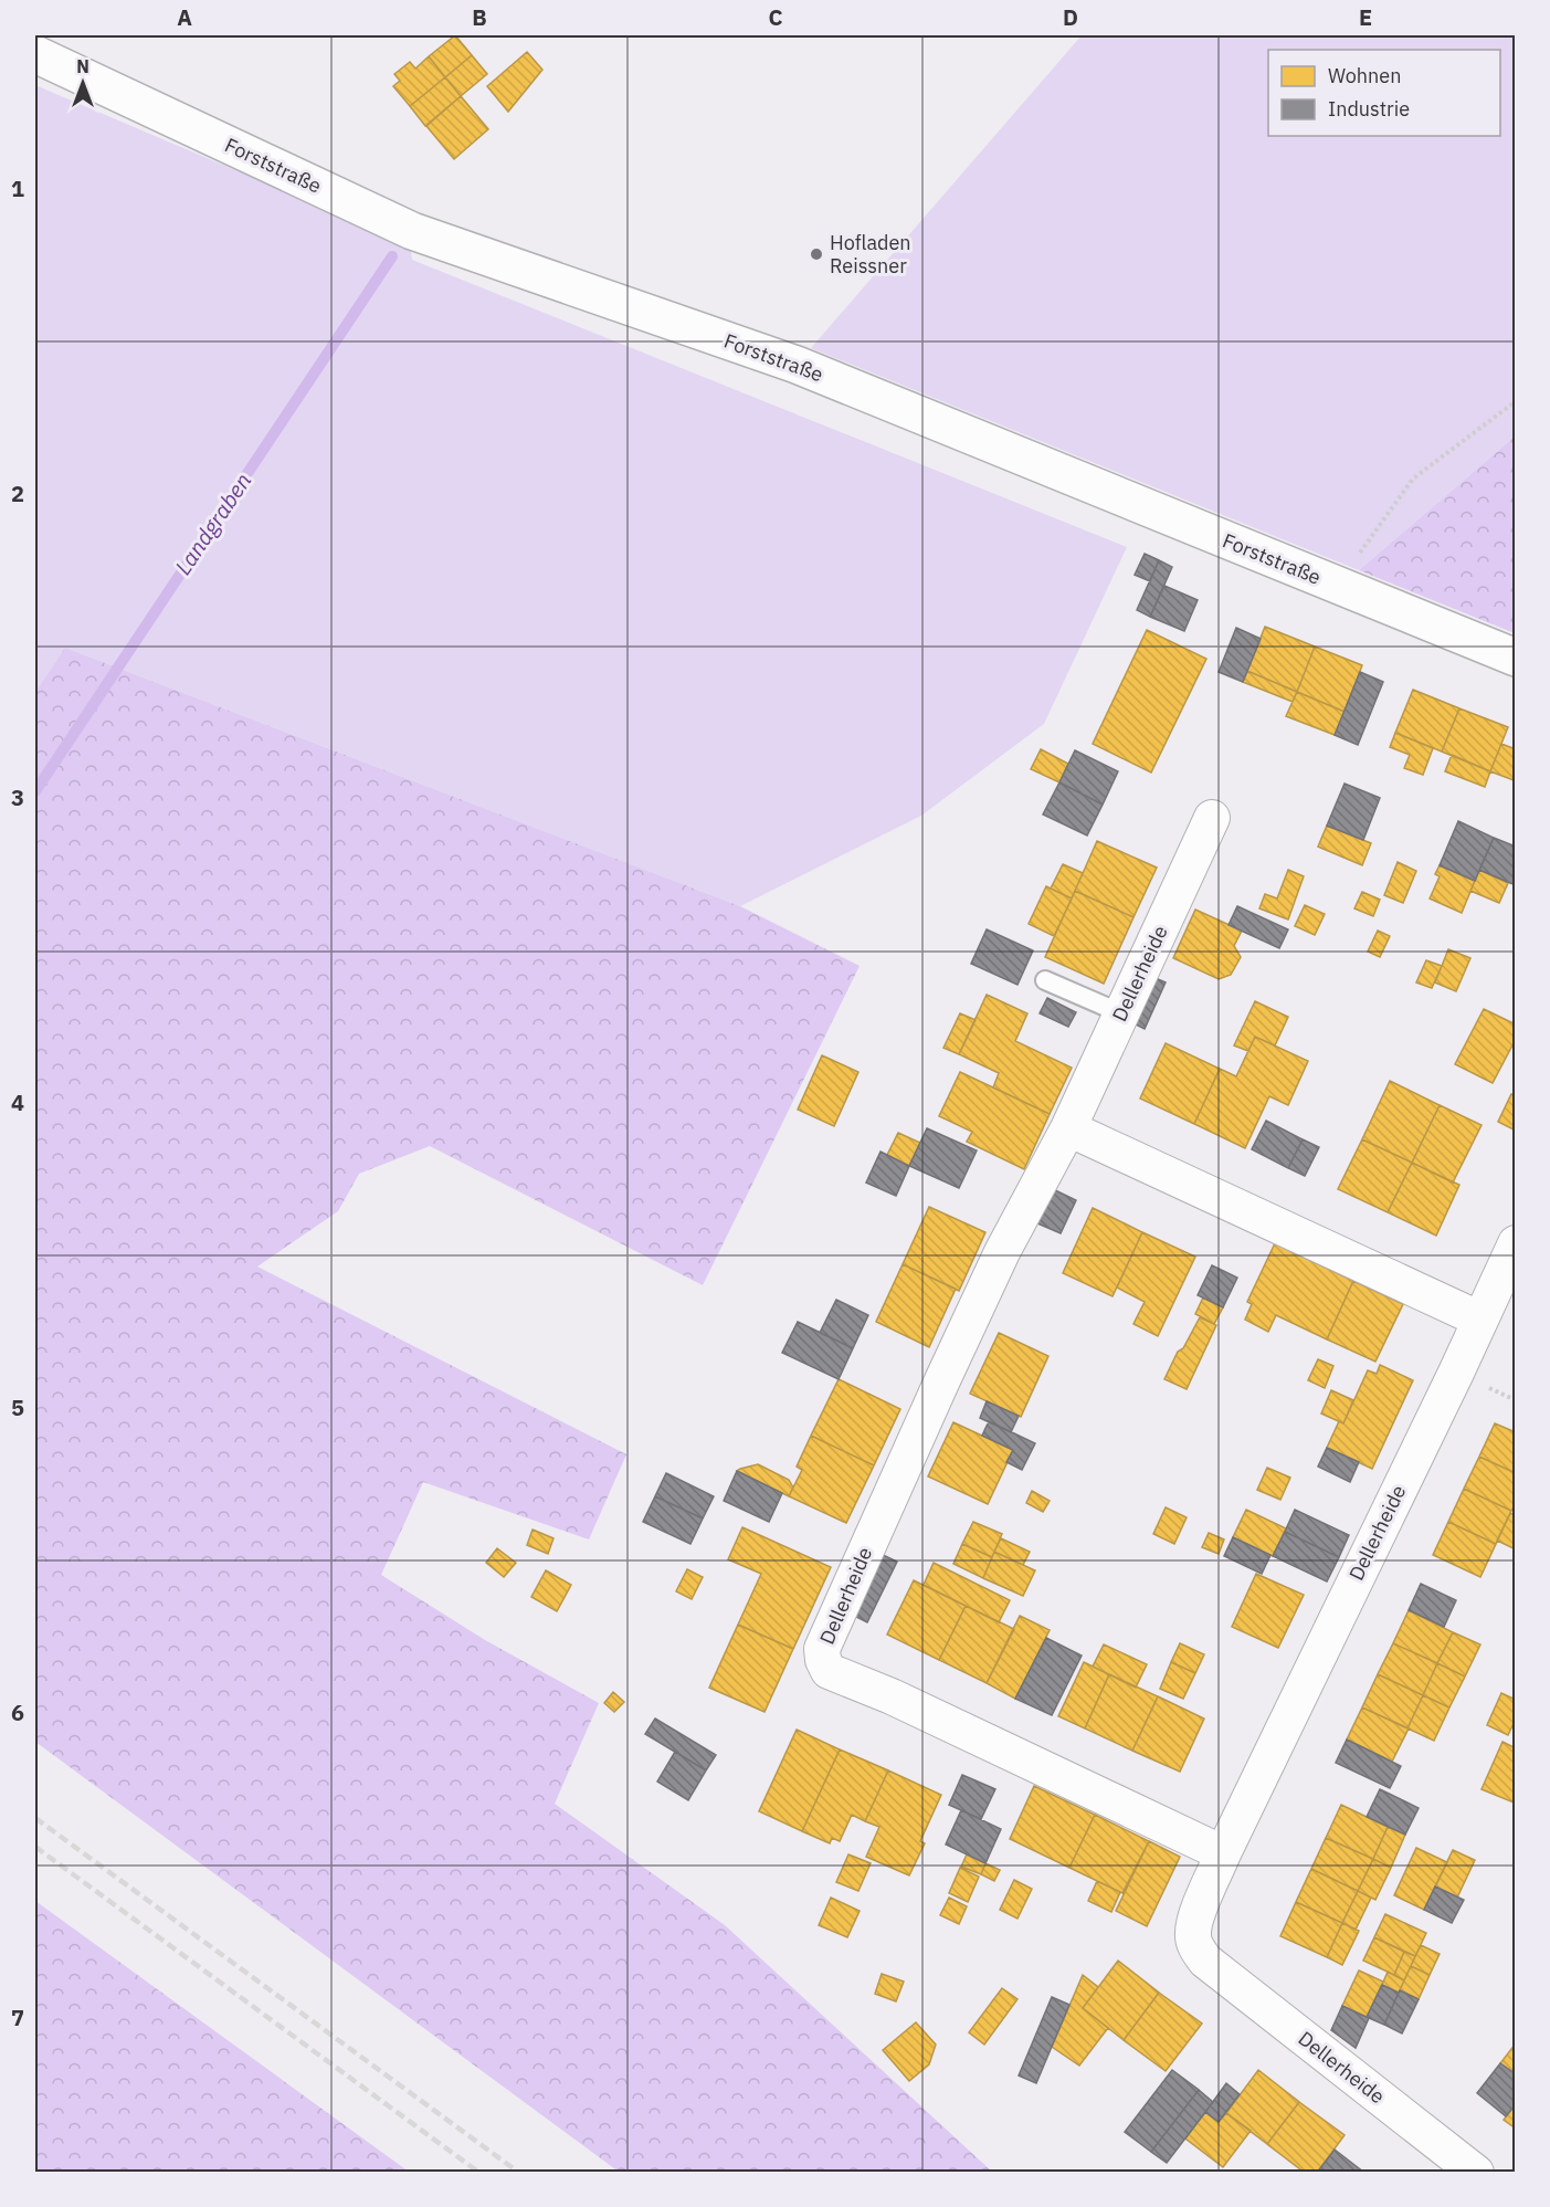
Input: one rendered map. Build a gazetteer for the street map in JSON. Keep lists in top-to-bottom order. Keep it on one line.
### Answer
{"streets":{"street":["Forststraße","Dellerheide"]},"water":["Landgraben"],"places":["Hofladen Reissner"],"legend":["Wohnen","Industrie"],"north":"top","grid":{"columns":["A","B","C","D","E"],"rows":["1","2","3","4","5","6","7"]}}
